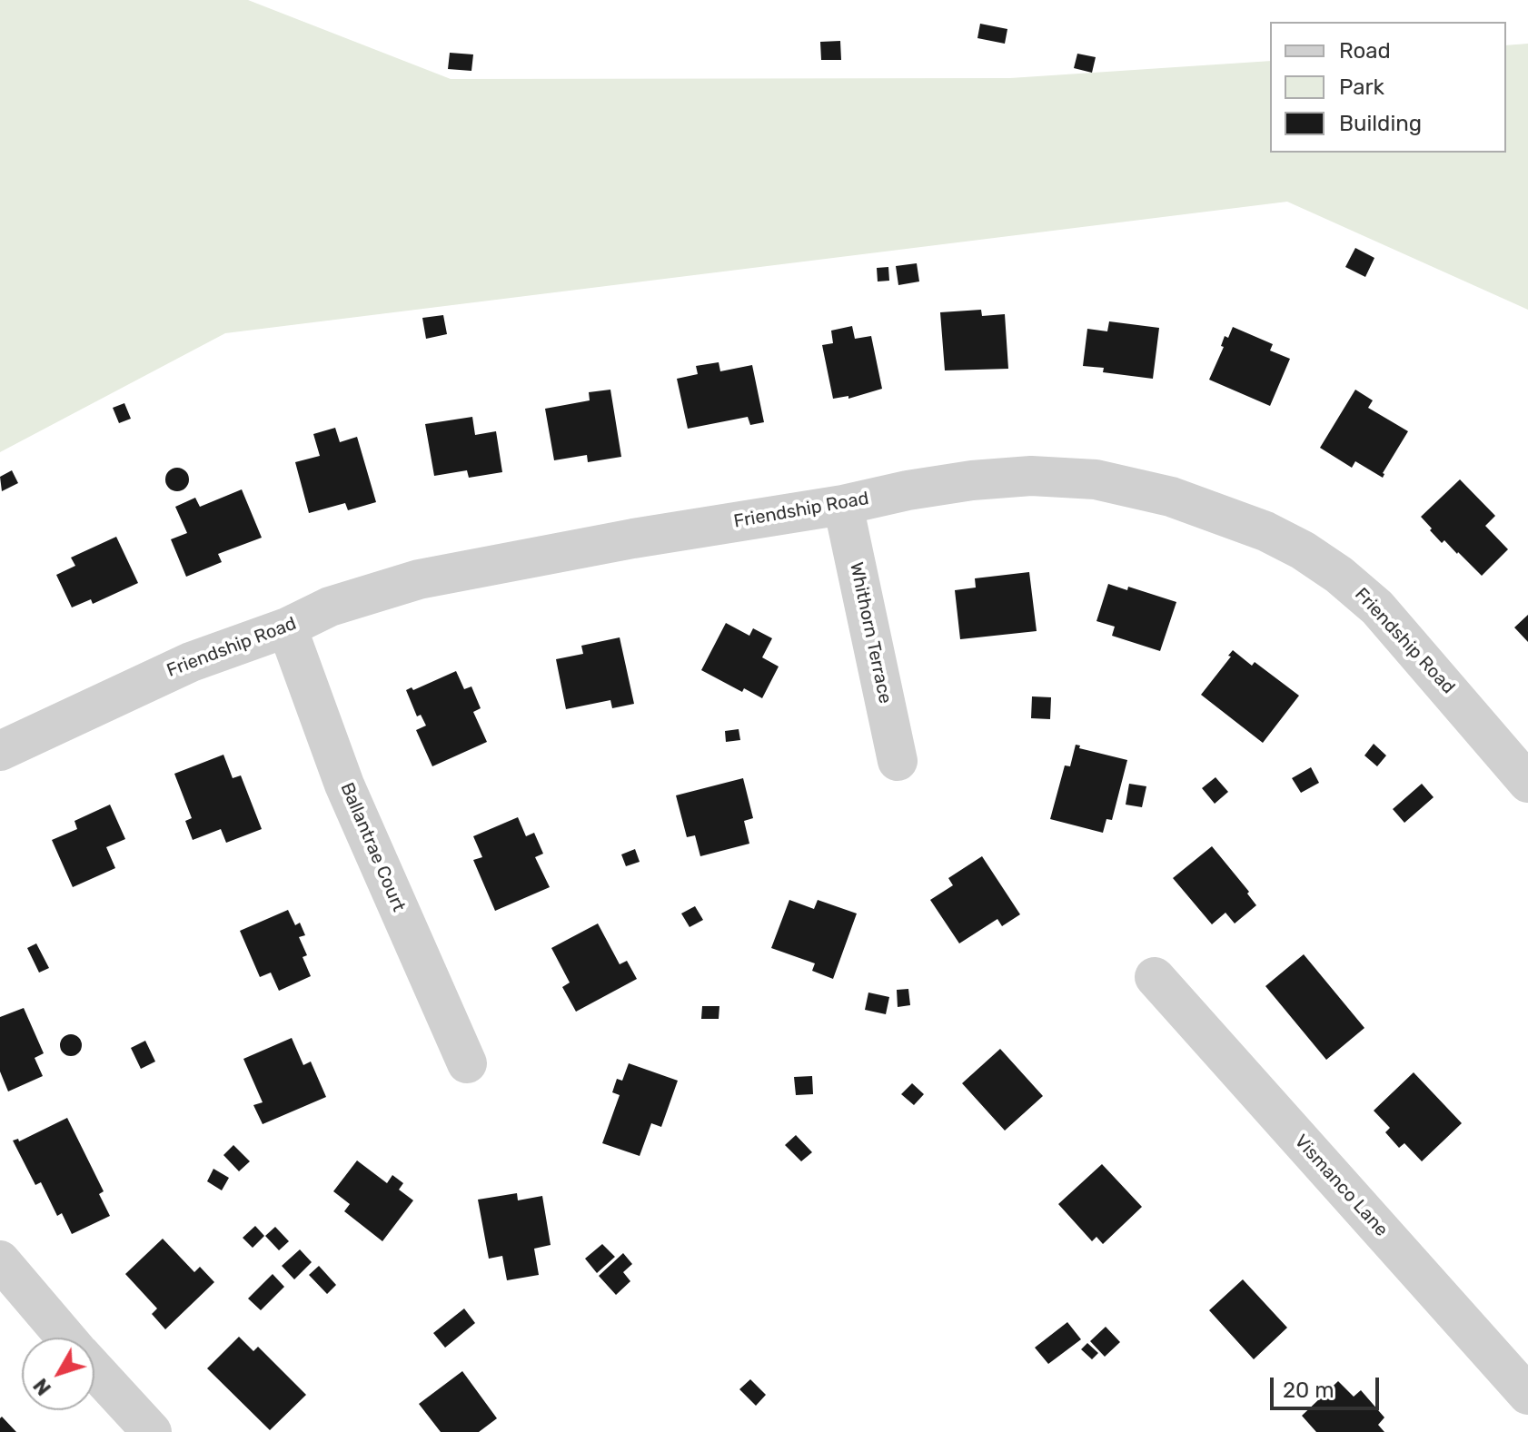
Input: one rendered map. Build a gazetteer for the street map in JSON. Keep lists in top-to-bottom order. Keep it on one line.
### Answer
{"streets":{"street":["Friendship Road","Whithorn Terrace","Ballantrae Court","Vismanco Lane"]},"crossings":[["Friendship Road","Whithorn Terrace"],["Friendship Road","Ballantrae Court"]],"legend":["Road","Park","Building"],"scale_bar":"20 m","north":"bottom left"}
